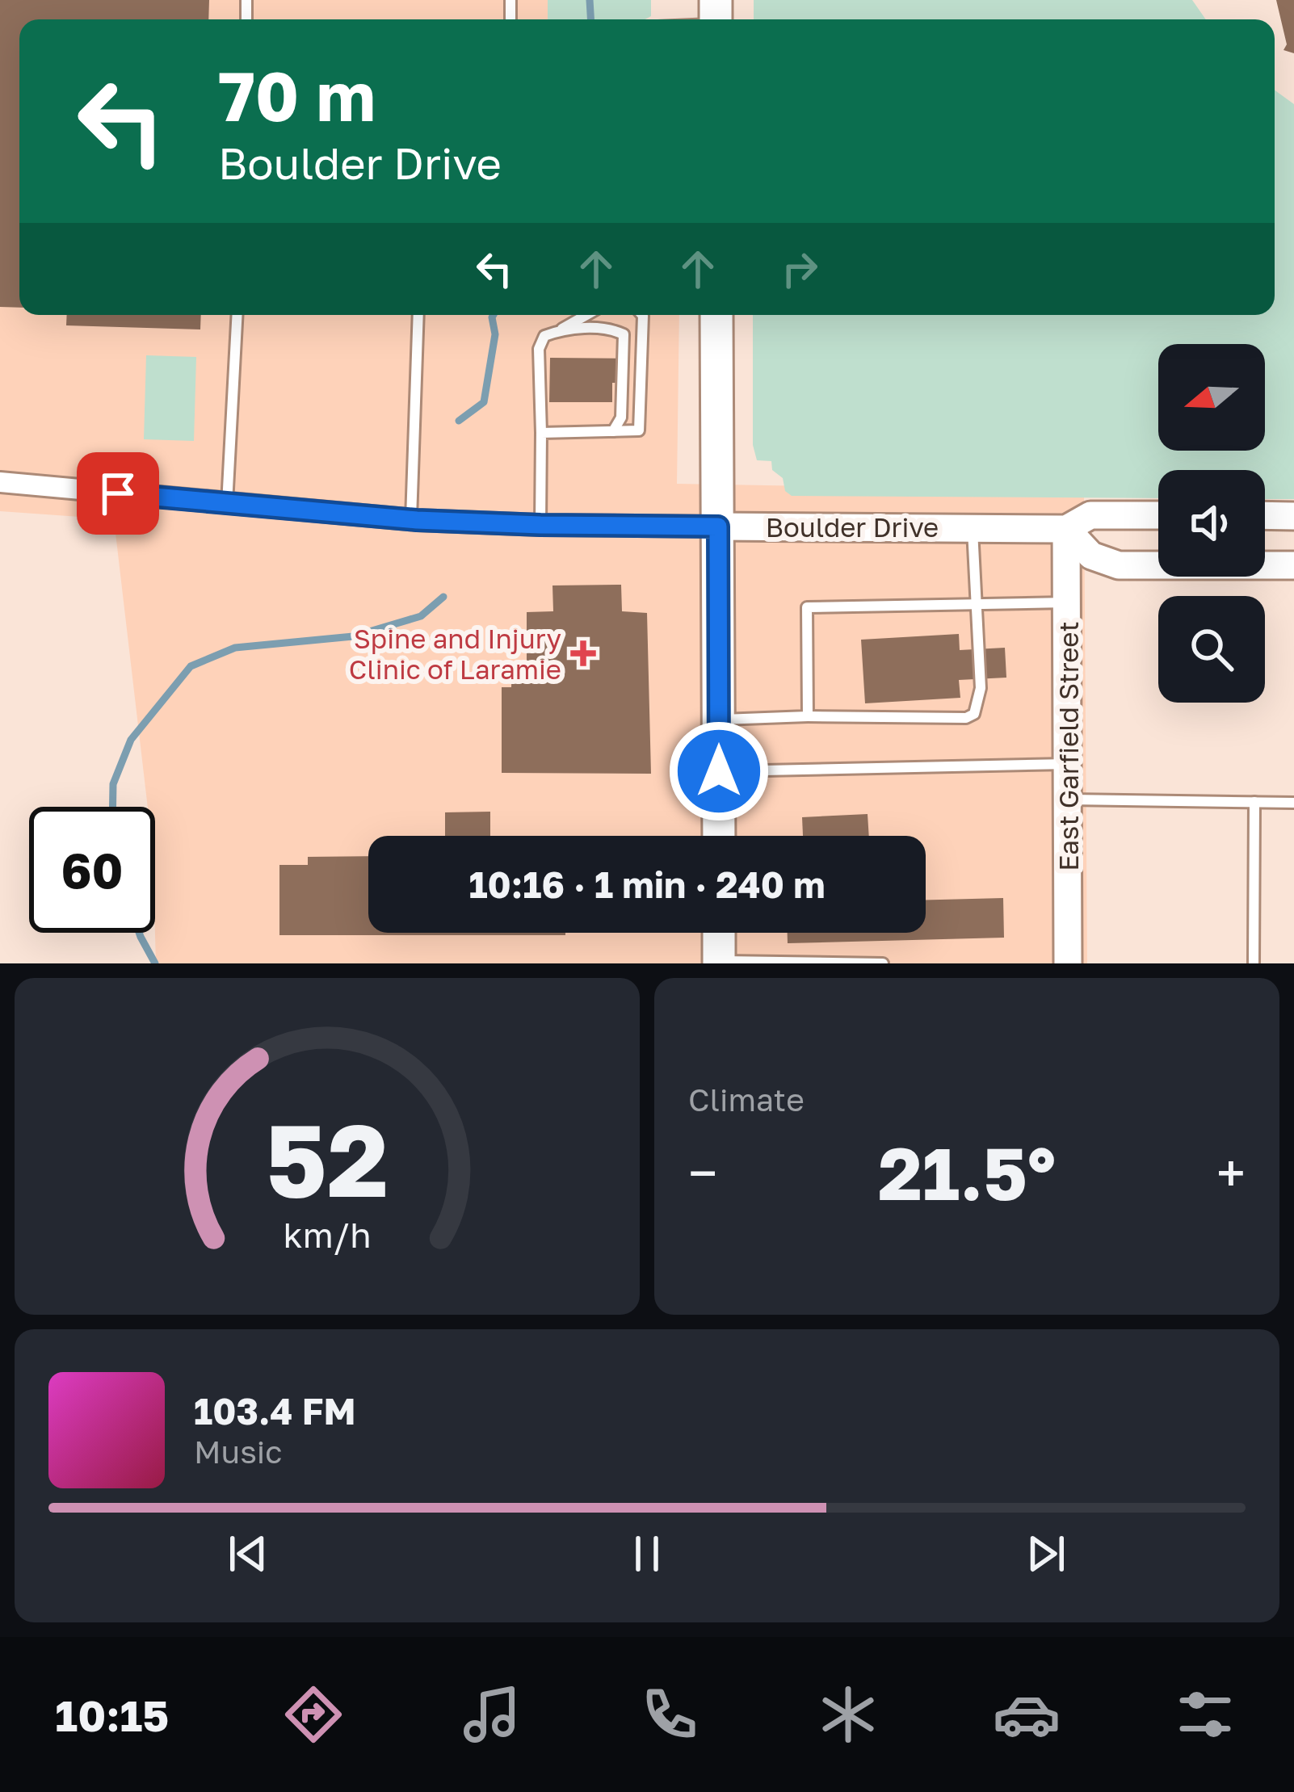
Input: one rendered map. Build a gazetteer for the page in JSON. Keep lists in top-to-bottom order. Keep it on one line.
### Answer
{"streets":{"street":["Boulder Drive","East Garfield Street"]},"crossings":[["Boulder Drive","East Garfield Street"]],"places":{"health":["Spine and Injury Clinic of Laramie"]},"north":"left","page":{"turn":["70 m","Boulder Drive"],"limit":"60","trip":"10:16 · 1 min · 240 m","tile":"Climate","heat":["−","21.5°","+"],"song":["103.4 FM","Music"],"tabs":"10:15","gauge":["52","km/h"]}}
